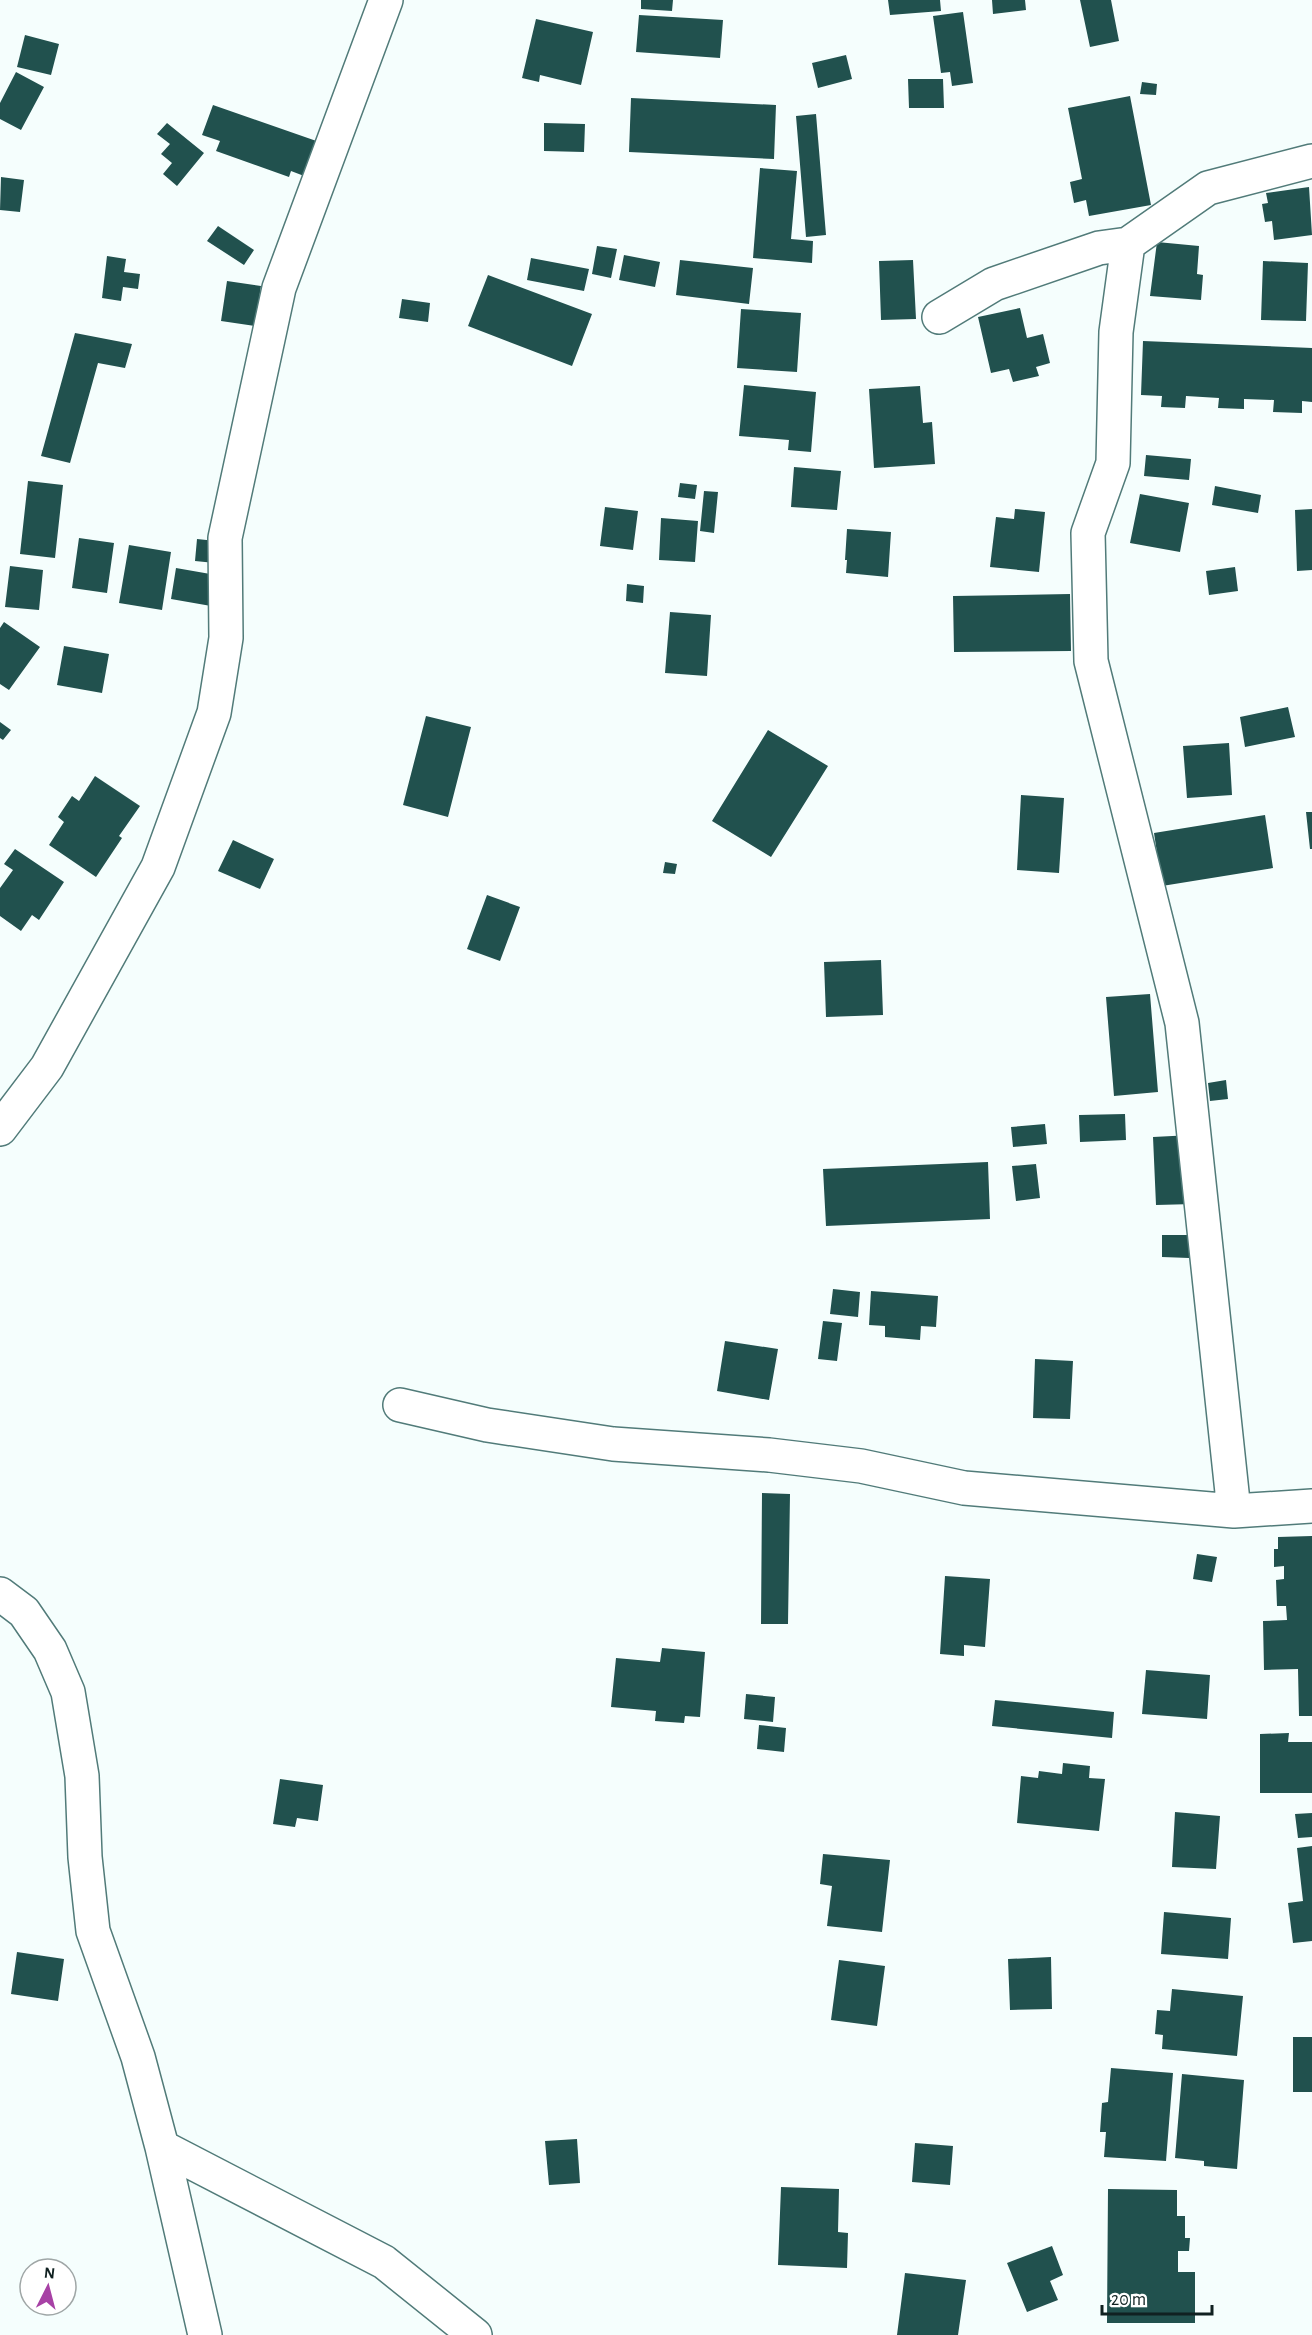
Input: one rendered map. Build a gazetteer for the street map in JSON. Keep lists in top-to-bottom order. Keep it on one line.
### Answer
{"scale_bar":"20 m","north":"top"}
